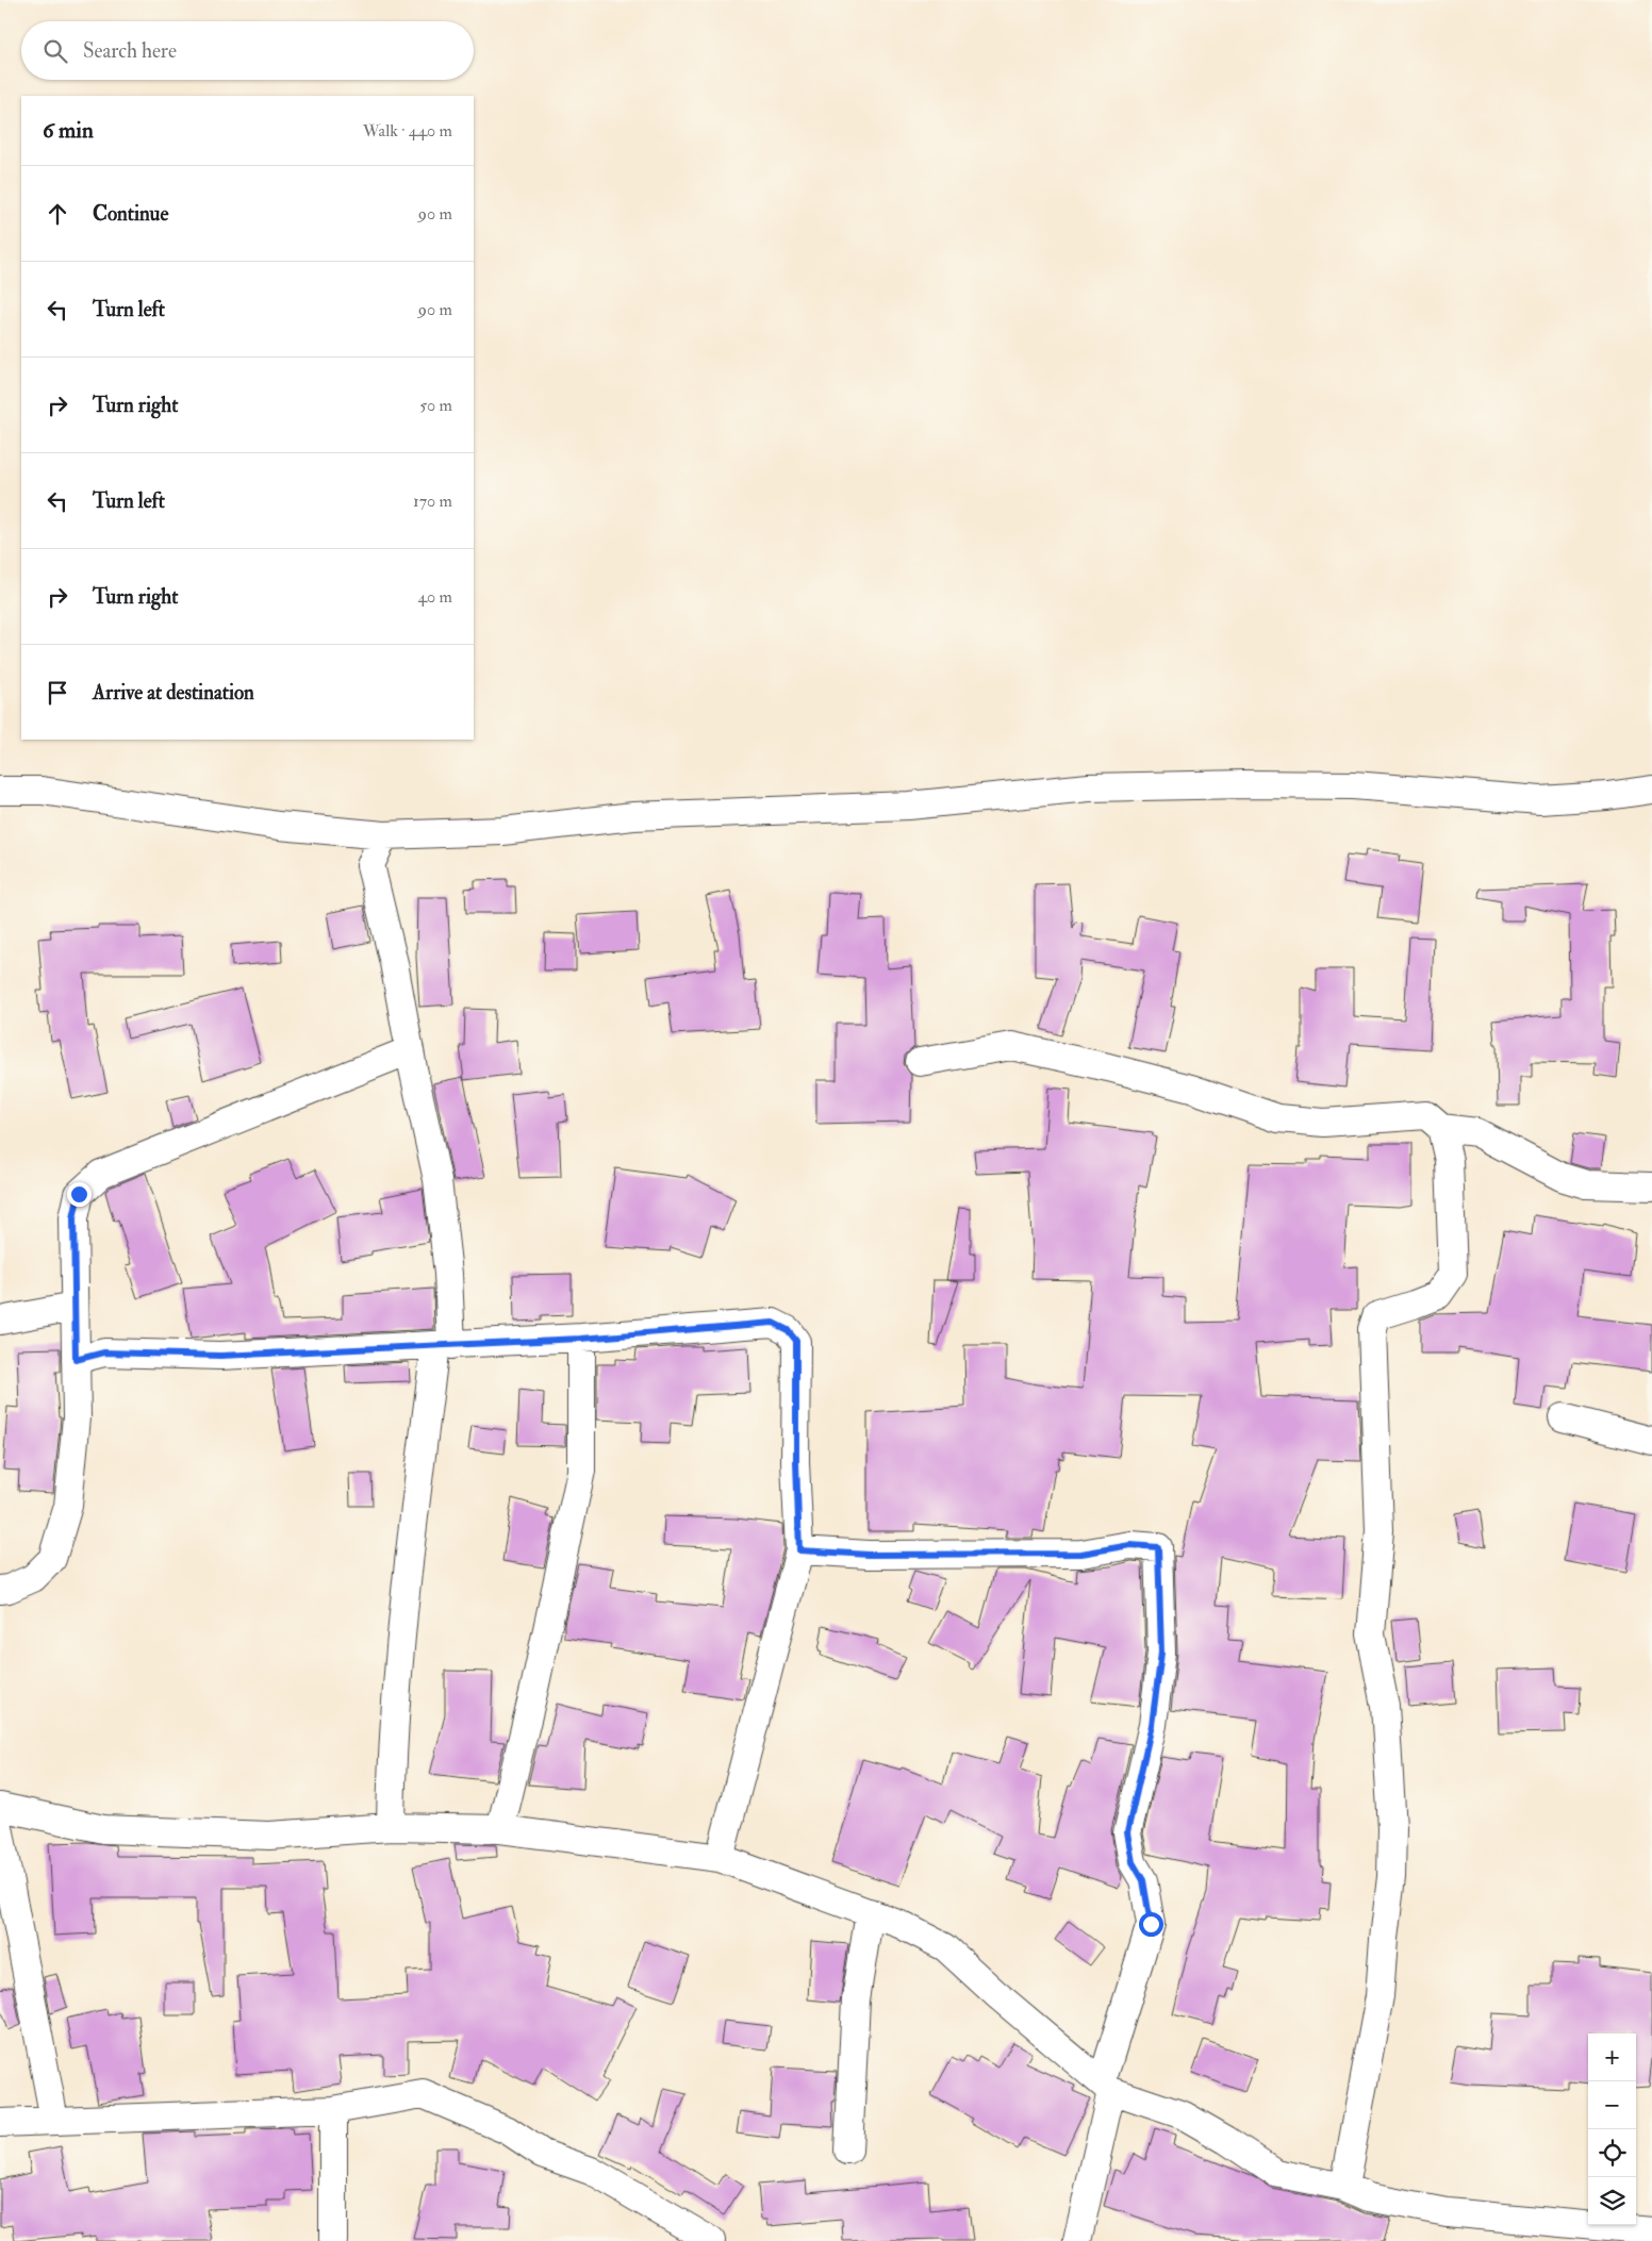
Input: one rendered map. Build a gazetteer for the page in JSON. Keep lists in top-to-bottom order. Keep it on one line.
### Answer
{"page":{"search":"Search here","heading":["6 min","Walk · 440 m"],"list":[["Continue","90 m"],["Turn left","90 m"],["Turn right","50 m"],["Turn left","170 m"],["Turn right","40 m"],"Arrive at destination"],"map_buttons":["+","−"]}}
